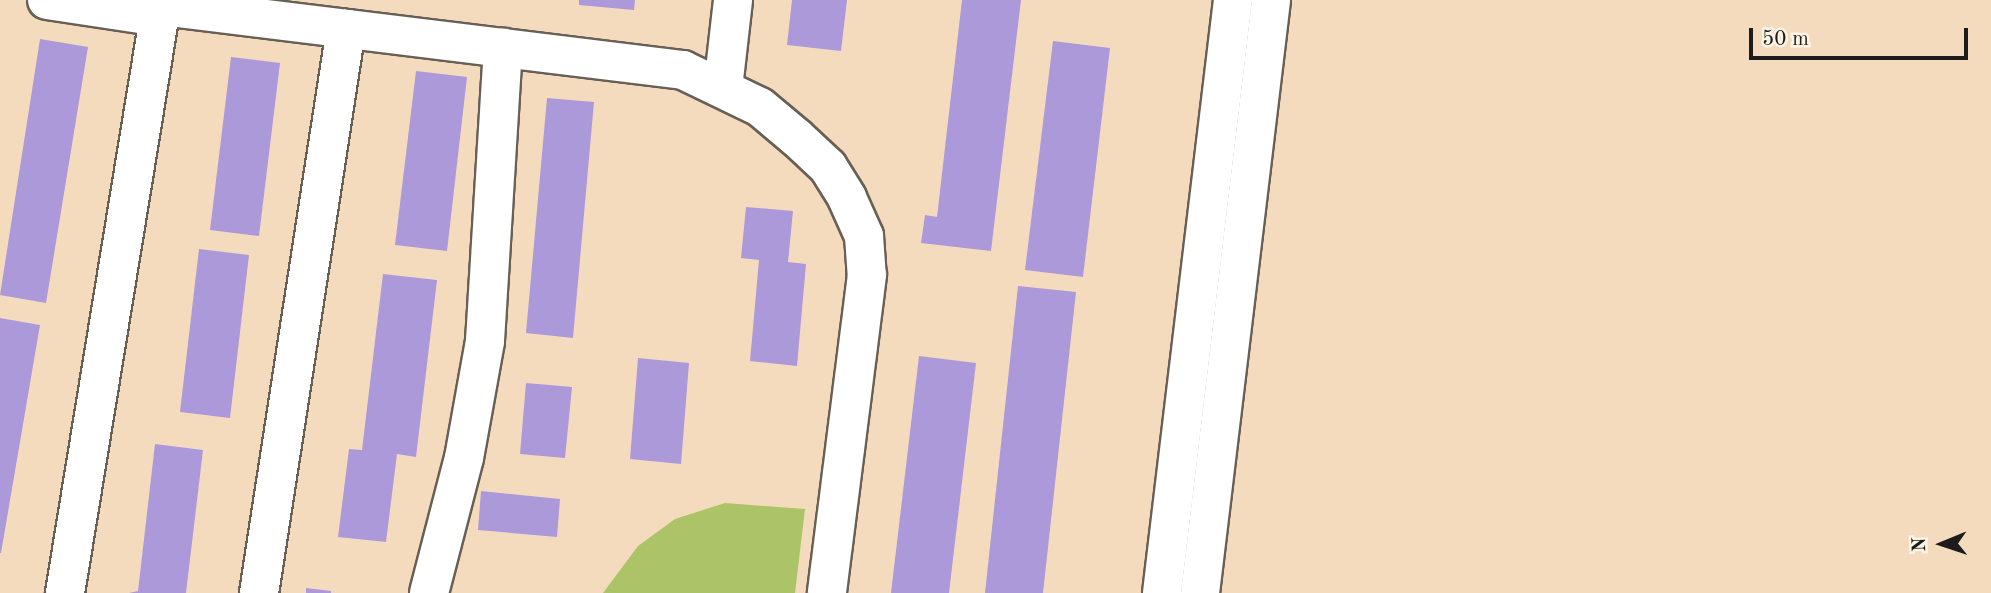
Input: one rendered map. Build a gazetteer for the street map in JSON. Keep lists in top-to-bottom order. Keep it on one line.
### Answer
{"scale_bar":"50 m","north":"left"}
